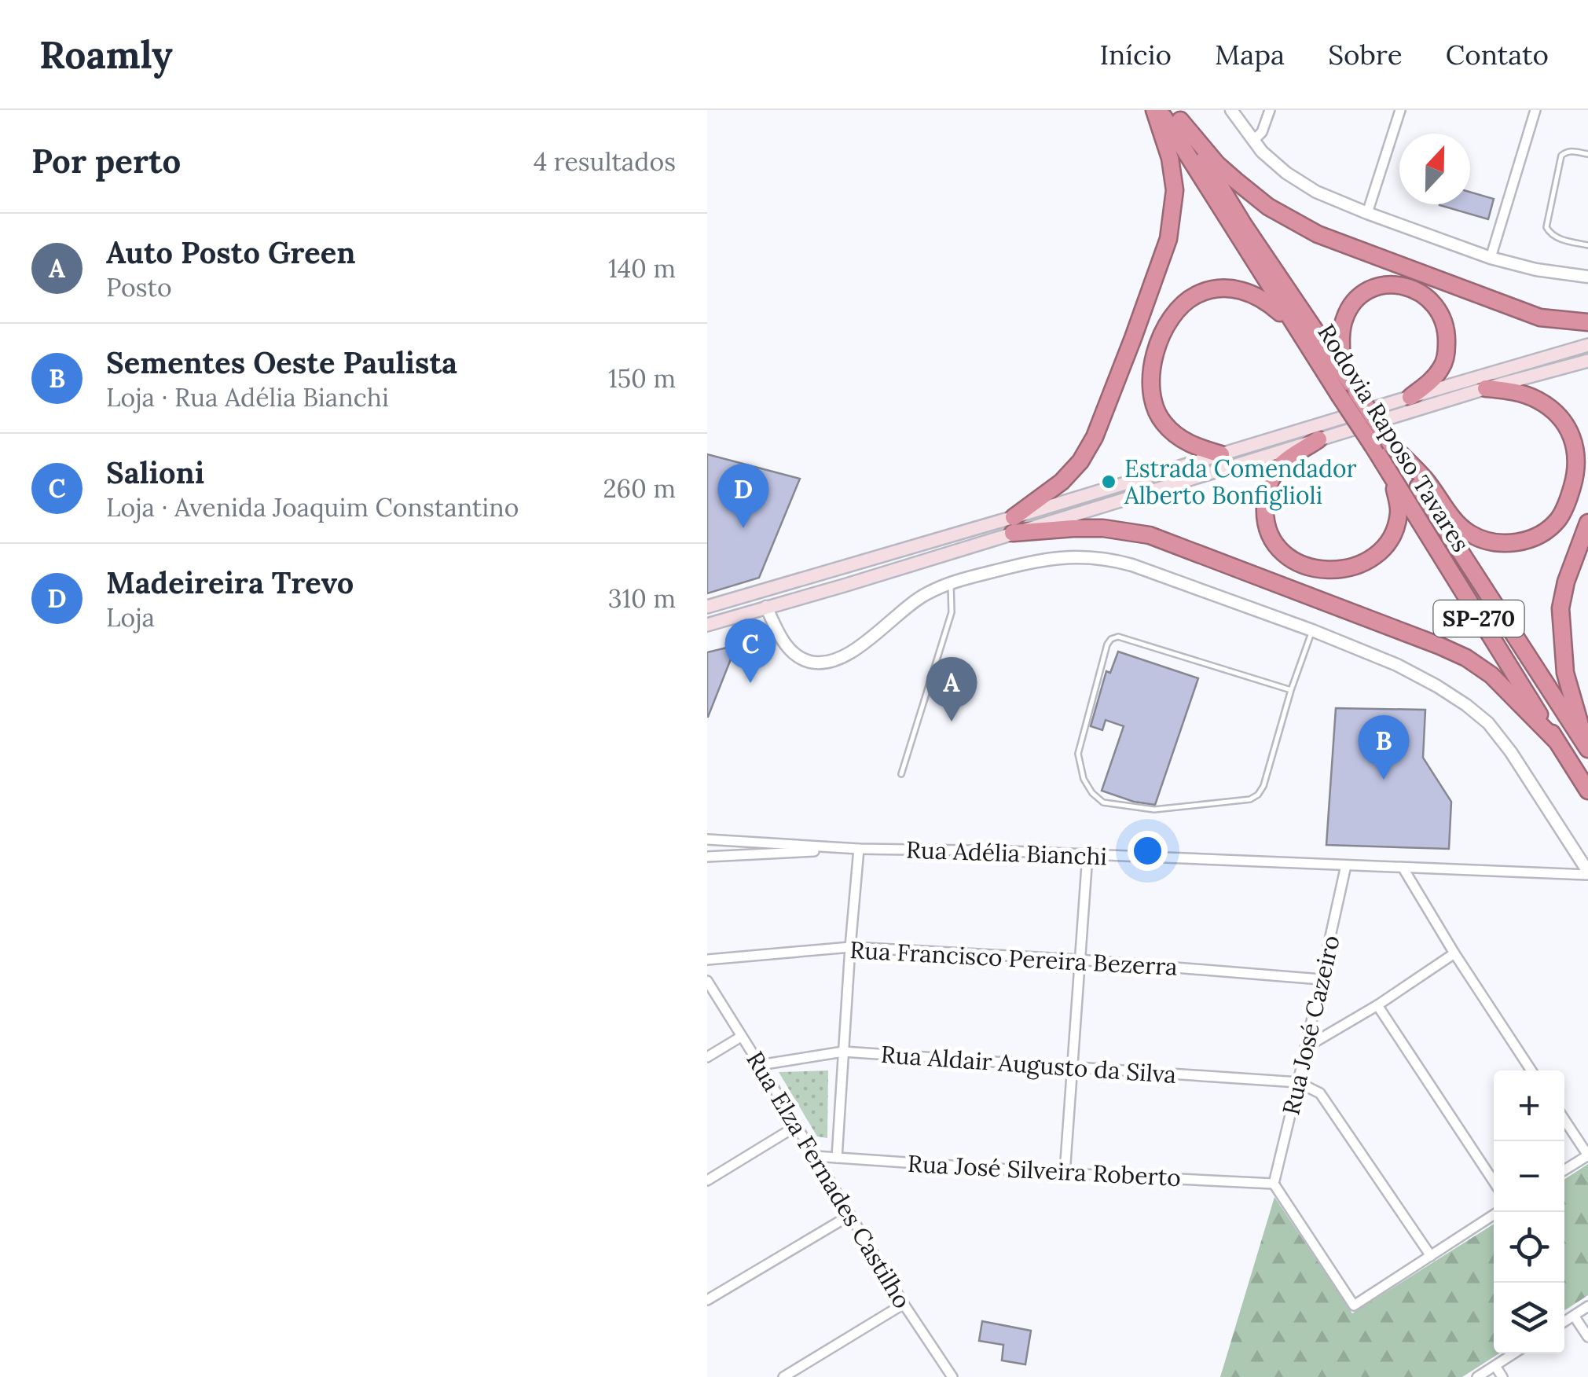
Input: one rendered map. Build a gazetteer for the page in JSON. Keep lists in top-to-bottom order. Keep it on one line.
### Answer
{"streets":{"highway":["Rodovia Raposo Tavares","SP-270"],"street":["Rua Adélia Bianchi","Rua Francisco Pereira Bezerra","Rua José Cazeiro","Rua Aldair Augusto da Silva","Rua José Silveira Roberto","Rua Elza Fernades Castilho"]},"crossings":[["Rua Adélia Bianchi","Rua José Cazeiro"],["Rua Francisco Pereira Bezerra","Rua José Cazeiro"],["Rua José Cazeiro","Rua Aldair Augusto da Silva"],["Rua José Cazeiro","Rua José Silveira Roberto"],["Rua Aldair Augusto da Silva","Rua Elza Fernades Castilho"],["Rua José Silveira Roberto","Rua Elza Fernades Castilho"]],"places":["Estrada Comendador Alberto Bonfiglioli"],"north":"top","page":{"header":"Roamly","nav":["Início","Mapa","Sobre","Contato"],"heading":["Por perto","4 resultados"],"list":[{"mark":"A","name":"Auto Posto Green","note":"Posto","value":"140 m"},{"mark":"B","name":"Sementes Oeste Paulista","note":"Loja · Rua Adélia Bianchi","value":"150 m"},{"mark":"C","name":"Salioni","note":"Loja · Avenida Joaquim Constantino","value":"260 m"},{"mark":"D","name":"Madeireira Trevo","note":"Loja","value":"310 m"}],"pins":["D","C","A","B"],"map_buttons":["+","−"]}}
